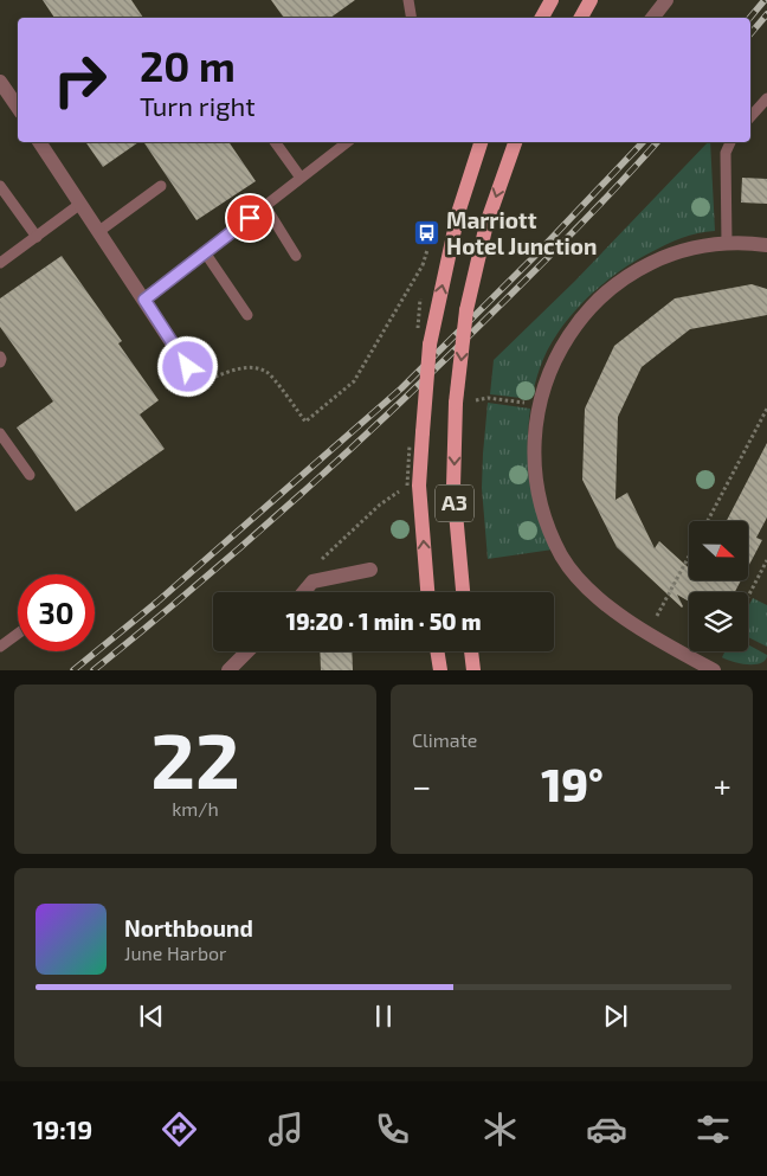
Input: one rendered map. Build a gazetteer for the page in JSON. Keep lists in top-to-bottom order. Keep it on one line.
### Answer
{"streets":{"main road":["A3"]},"places":{"bus stop":["Marriott Hotel Junction"]},"north":"right","page":{"turn":["20 m","Turn right"],"limit":"30","trip":"19:20 · 1 min · 50 m","tile":[["22","km/h"],"Climate"],"heat":["−","19°","+"],"song":["Northbound","June Harbor"],"tabs":"19:19"}}
